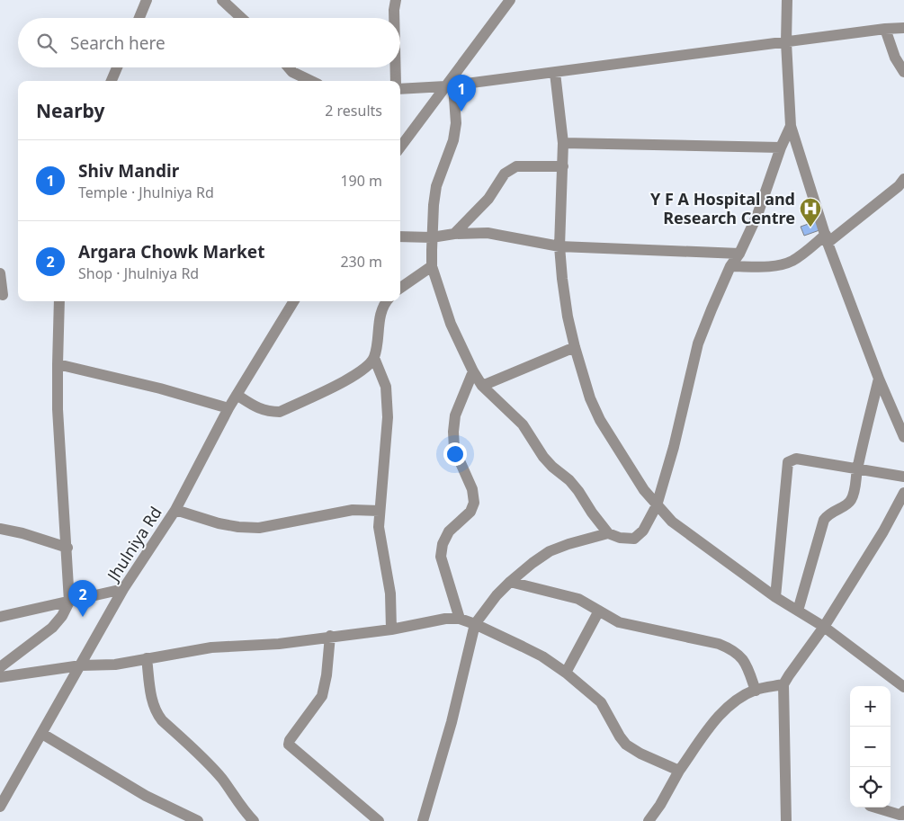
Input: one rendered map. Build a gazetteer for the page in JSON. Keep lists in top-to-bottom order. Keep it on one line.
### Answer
{"streets":{"street":["Jhulniya Rd"]},"places":{"hospital":["Y F A Hospital and Research Centre"]},"page":{"search":"Search here","pins":["1","2"],"heading":["Nearby","2 results"],"list":[{"mark":"1","name":"Shiv Mandir","note":"Temple · Jhulniya Rd","value":"190 m"},{"mark":"2","name":"Argara Chowk Market","note":"Shop · Jhulniya Rd","value":"230 m"}],"map_buttons":["+","−"]}}
